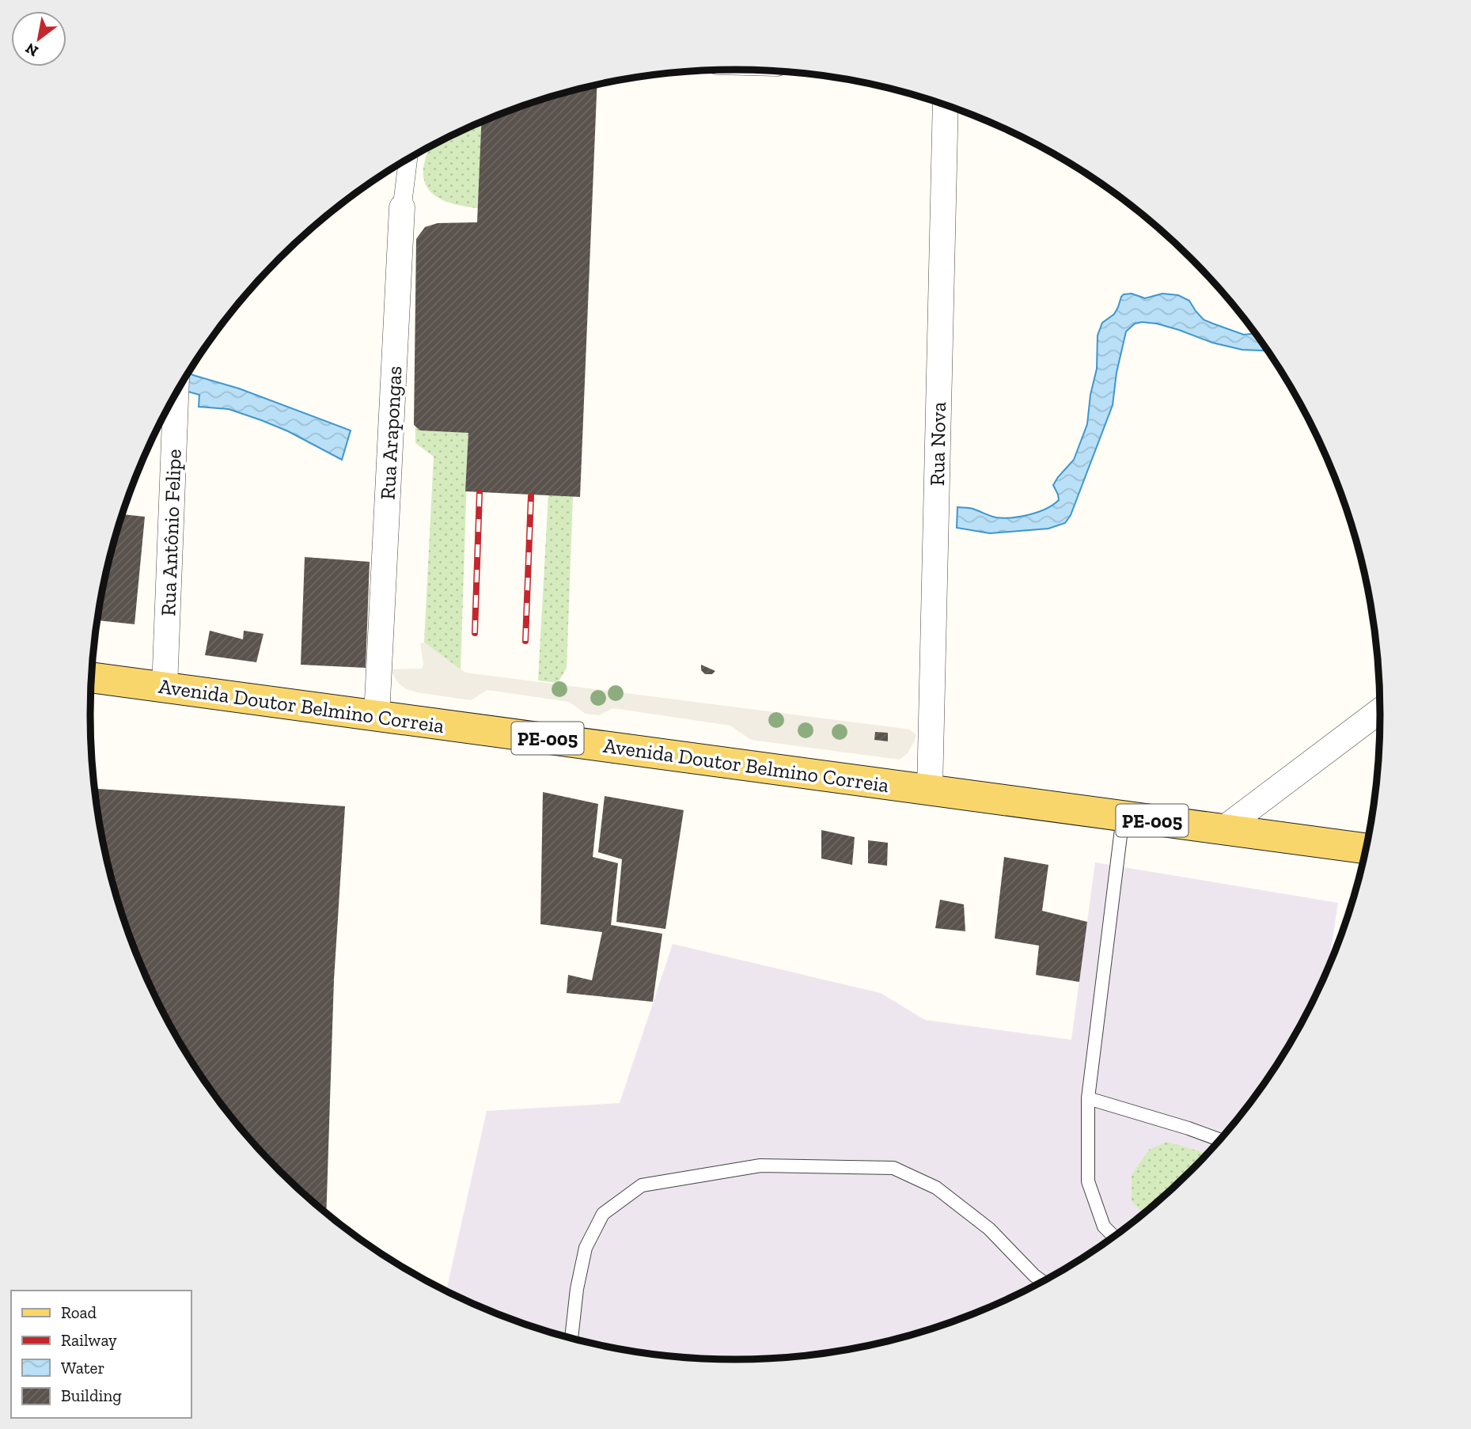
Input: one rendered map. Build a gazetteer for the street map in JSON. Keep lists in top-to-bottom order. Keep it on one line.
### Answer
{"streets":{"main road":["Avenida Doutor Belmino Correia","PE-005"],"street":["Rua Arapongas","Rua Nova","Rua Antônio Felipe"]},"crossings":[["Rua Arapongas","Avenida Doutor Belmino Correia"],["Rua Nova","Avenida Doutor Belmino Correia"],["Rua Antônio Felipe","Avenida Doutor Belmino Correia"]],"legend":["Road","Railway","Water","Building"],"north":"bottom left"}
